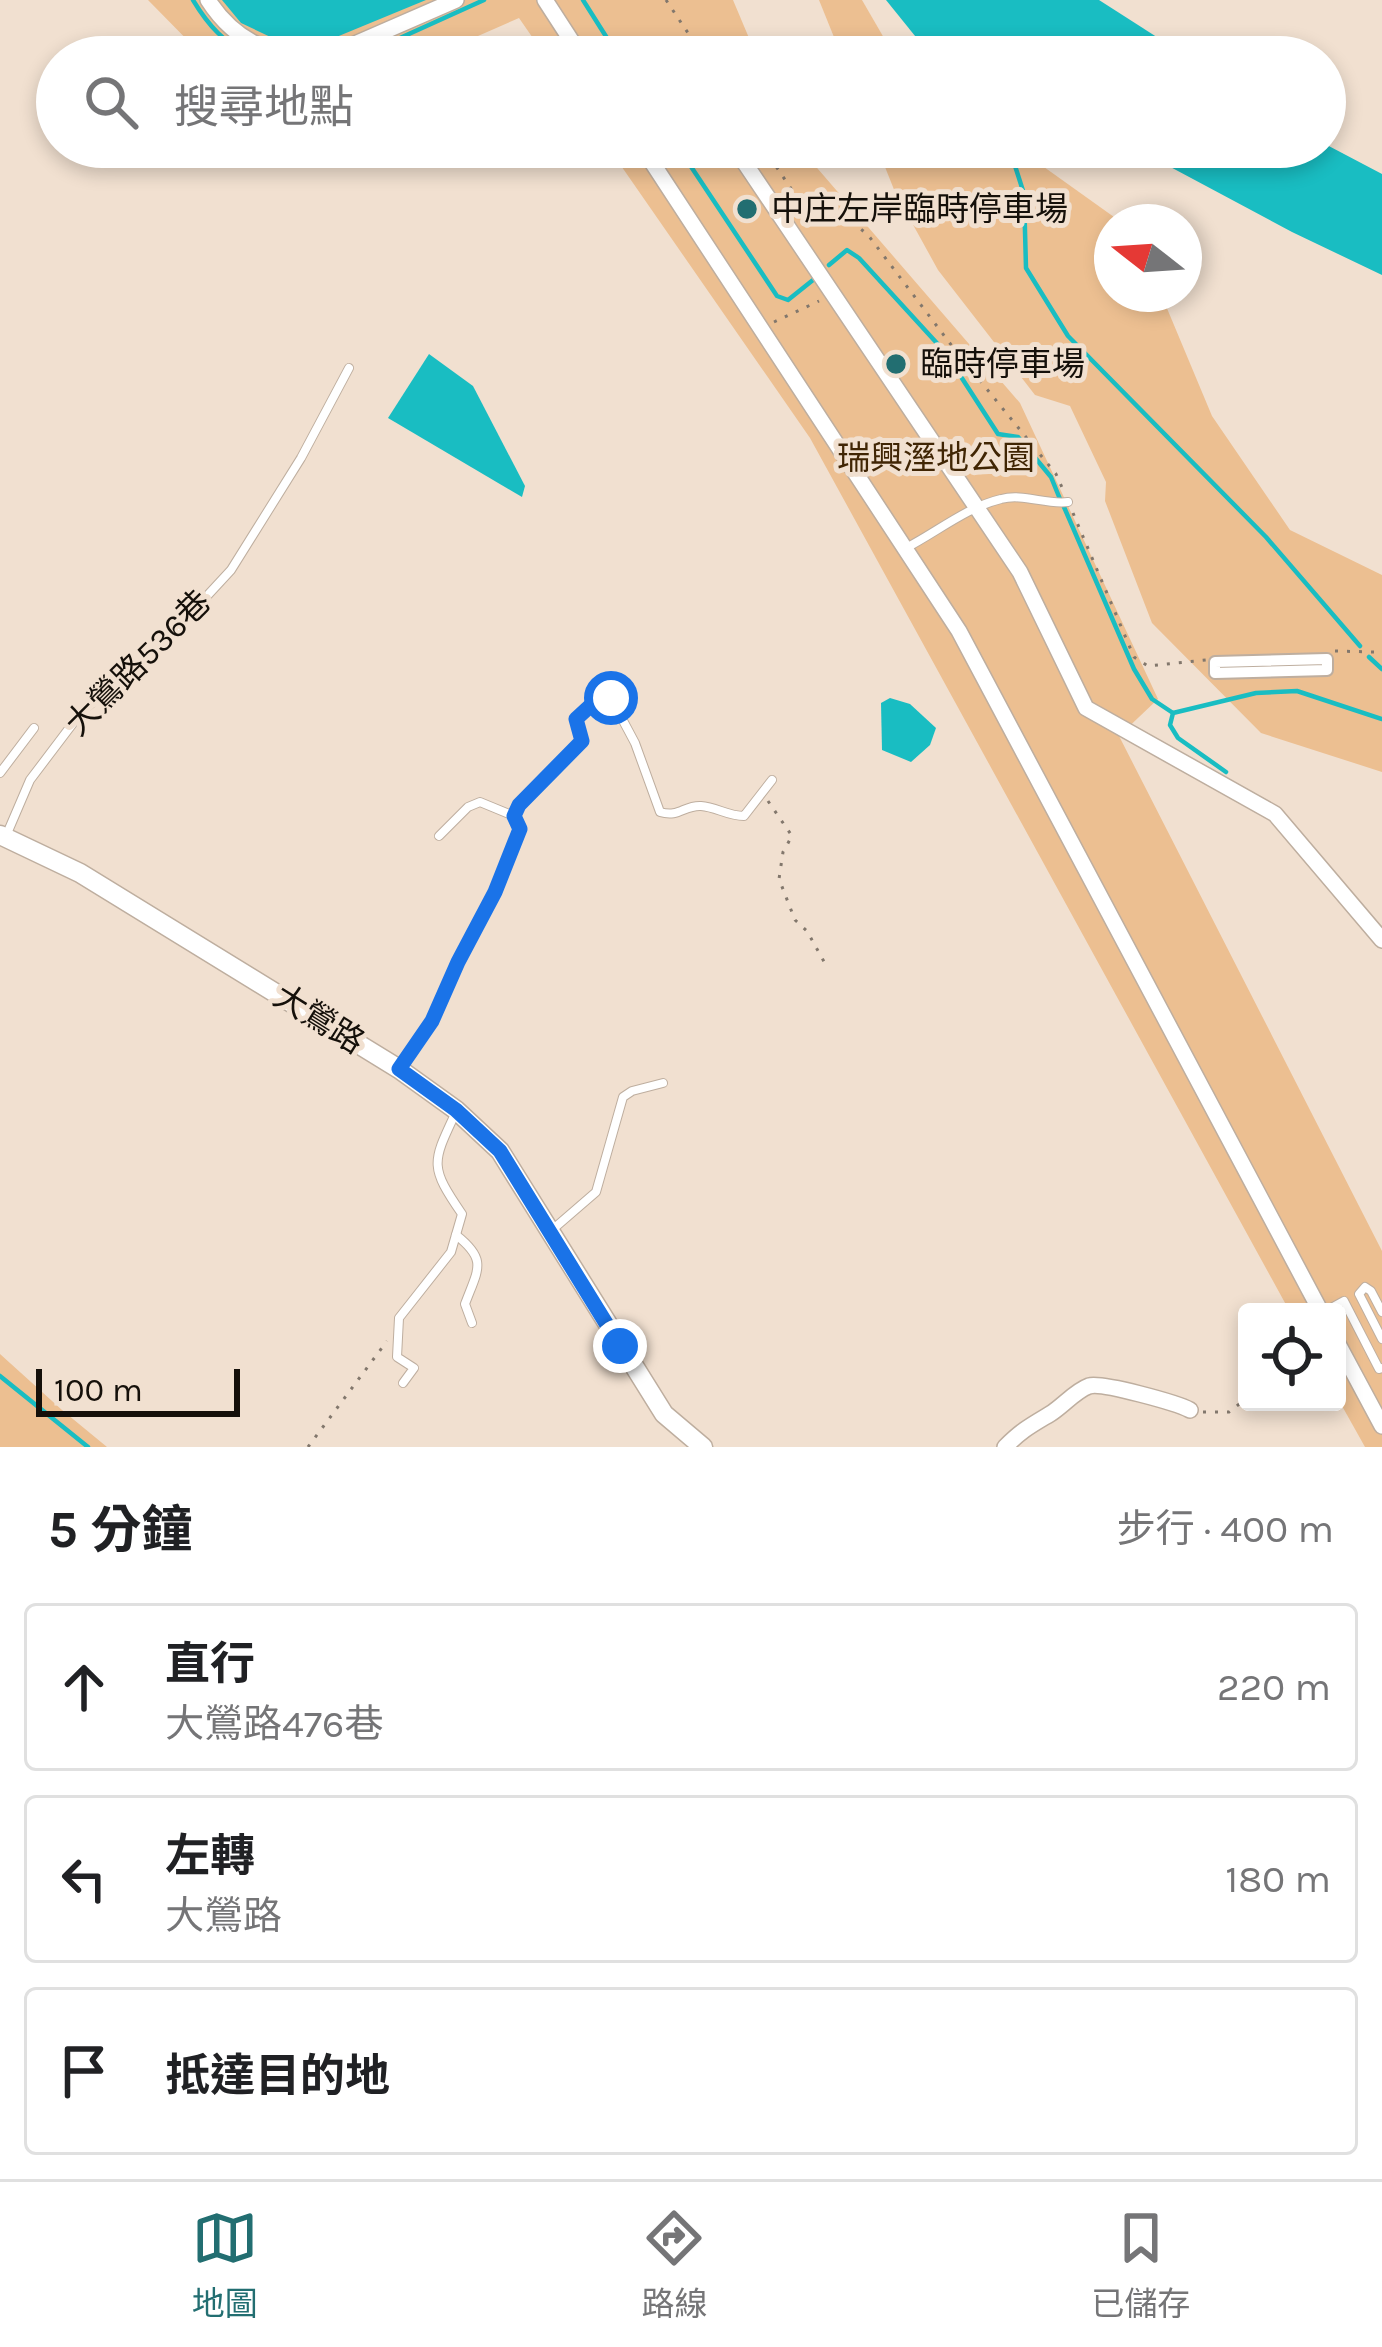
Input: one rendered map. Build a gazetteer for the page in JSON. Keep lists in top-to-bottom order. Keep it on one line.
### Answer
{"streets":{"street":["大鶯路"],"lane":["大鶯路536巷"]},"crossings":[["大鶯路536巷","大鶯路"]],"parks":["瑞興溼地公園"],"places":["中庄左岸臨時停車場","臨時停車場"],"scale_bar":"100 m","north":"left","page":{"search":"搜尋地點","scale":"100 m","heading":["5 分鐘","步行 · 400 m"],"list":[["直行","大鶯路476巷","220 m"],["左轉","大鶯路","180 m"],"抵達目的地"],"nav":["地圖","路線","已儲存"]}}
